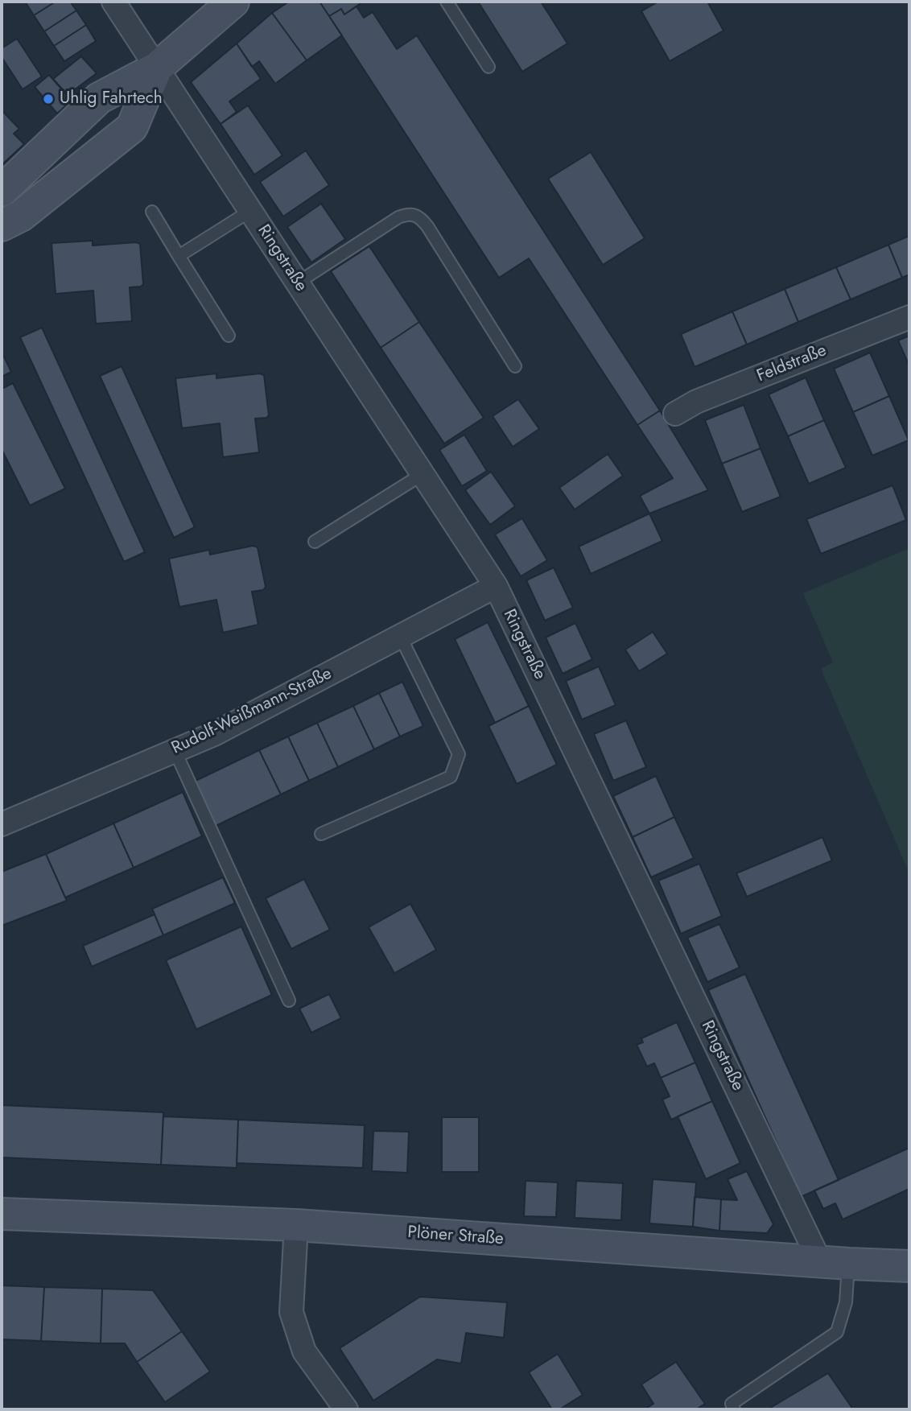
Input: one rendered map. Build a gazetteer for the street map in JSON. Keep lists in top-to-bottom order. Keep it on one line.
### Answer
{"streets":{"main road":["Plöner Straße"],"street":["Ringstraße","Feldstraße","Rudolf-Weißmann-Straße"]},"crossings":[["Ringstraße","Rudolf-Weißmann-Straße"],["Ringstraße","Plöner Straße"]],"places":["Uhlig Fahrtech"]}
